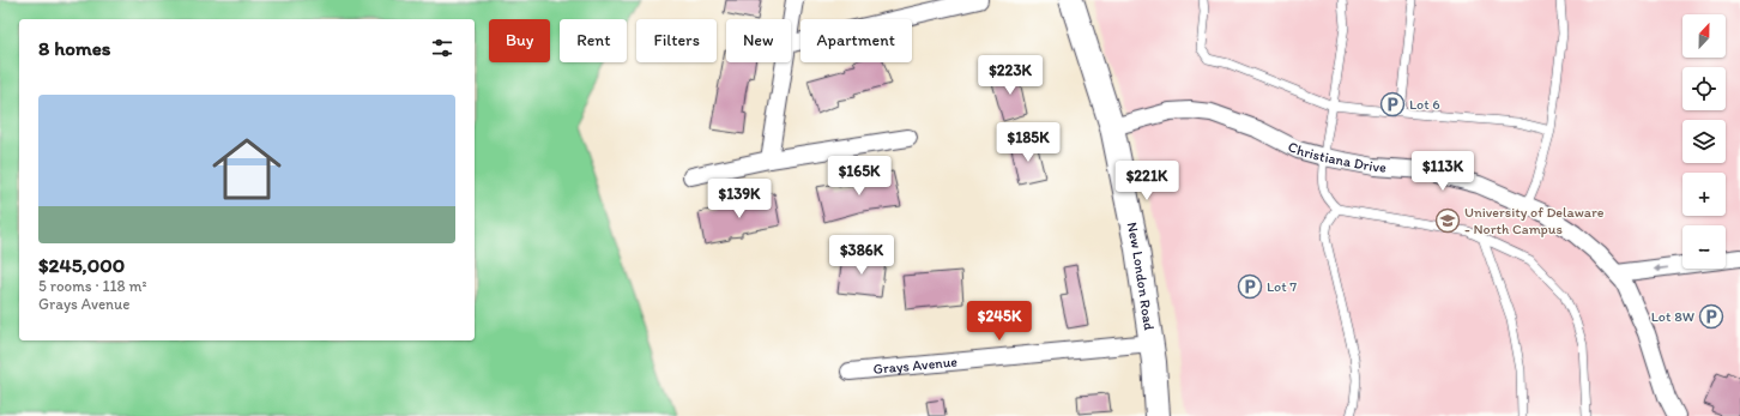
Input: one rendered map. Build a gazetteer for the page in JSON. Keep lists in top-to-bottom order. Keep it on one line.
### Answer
{"streets":{"main road":["New London Road"],"street":["Christiana Drive","Grays Avenue"]},"crossings":[["Christiana Drive","New London Road"],["New London Road","Grays Avenue"]],"places":{"parking":["Lot 6","Lot 7","Lot 8W"],"school or university":["University of Delaware - North Campus"]},"north":"top","page":{"map_buttons":["+","−"],"chip":["Buy","Rent","Filters","New","Apartment"],"heading":"8 homes","price":["$223K","$185K","$113K","$165K","$221K","$139K","$386K","$245K"],"list":[{"name":"$245,000","note":"5 rooms · 118 m² · Grays Avenue"}]}}
